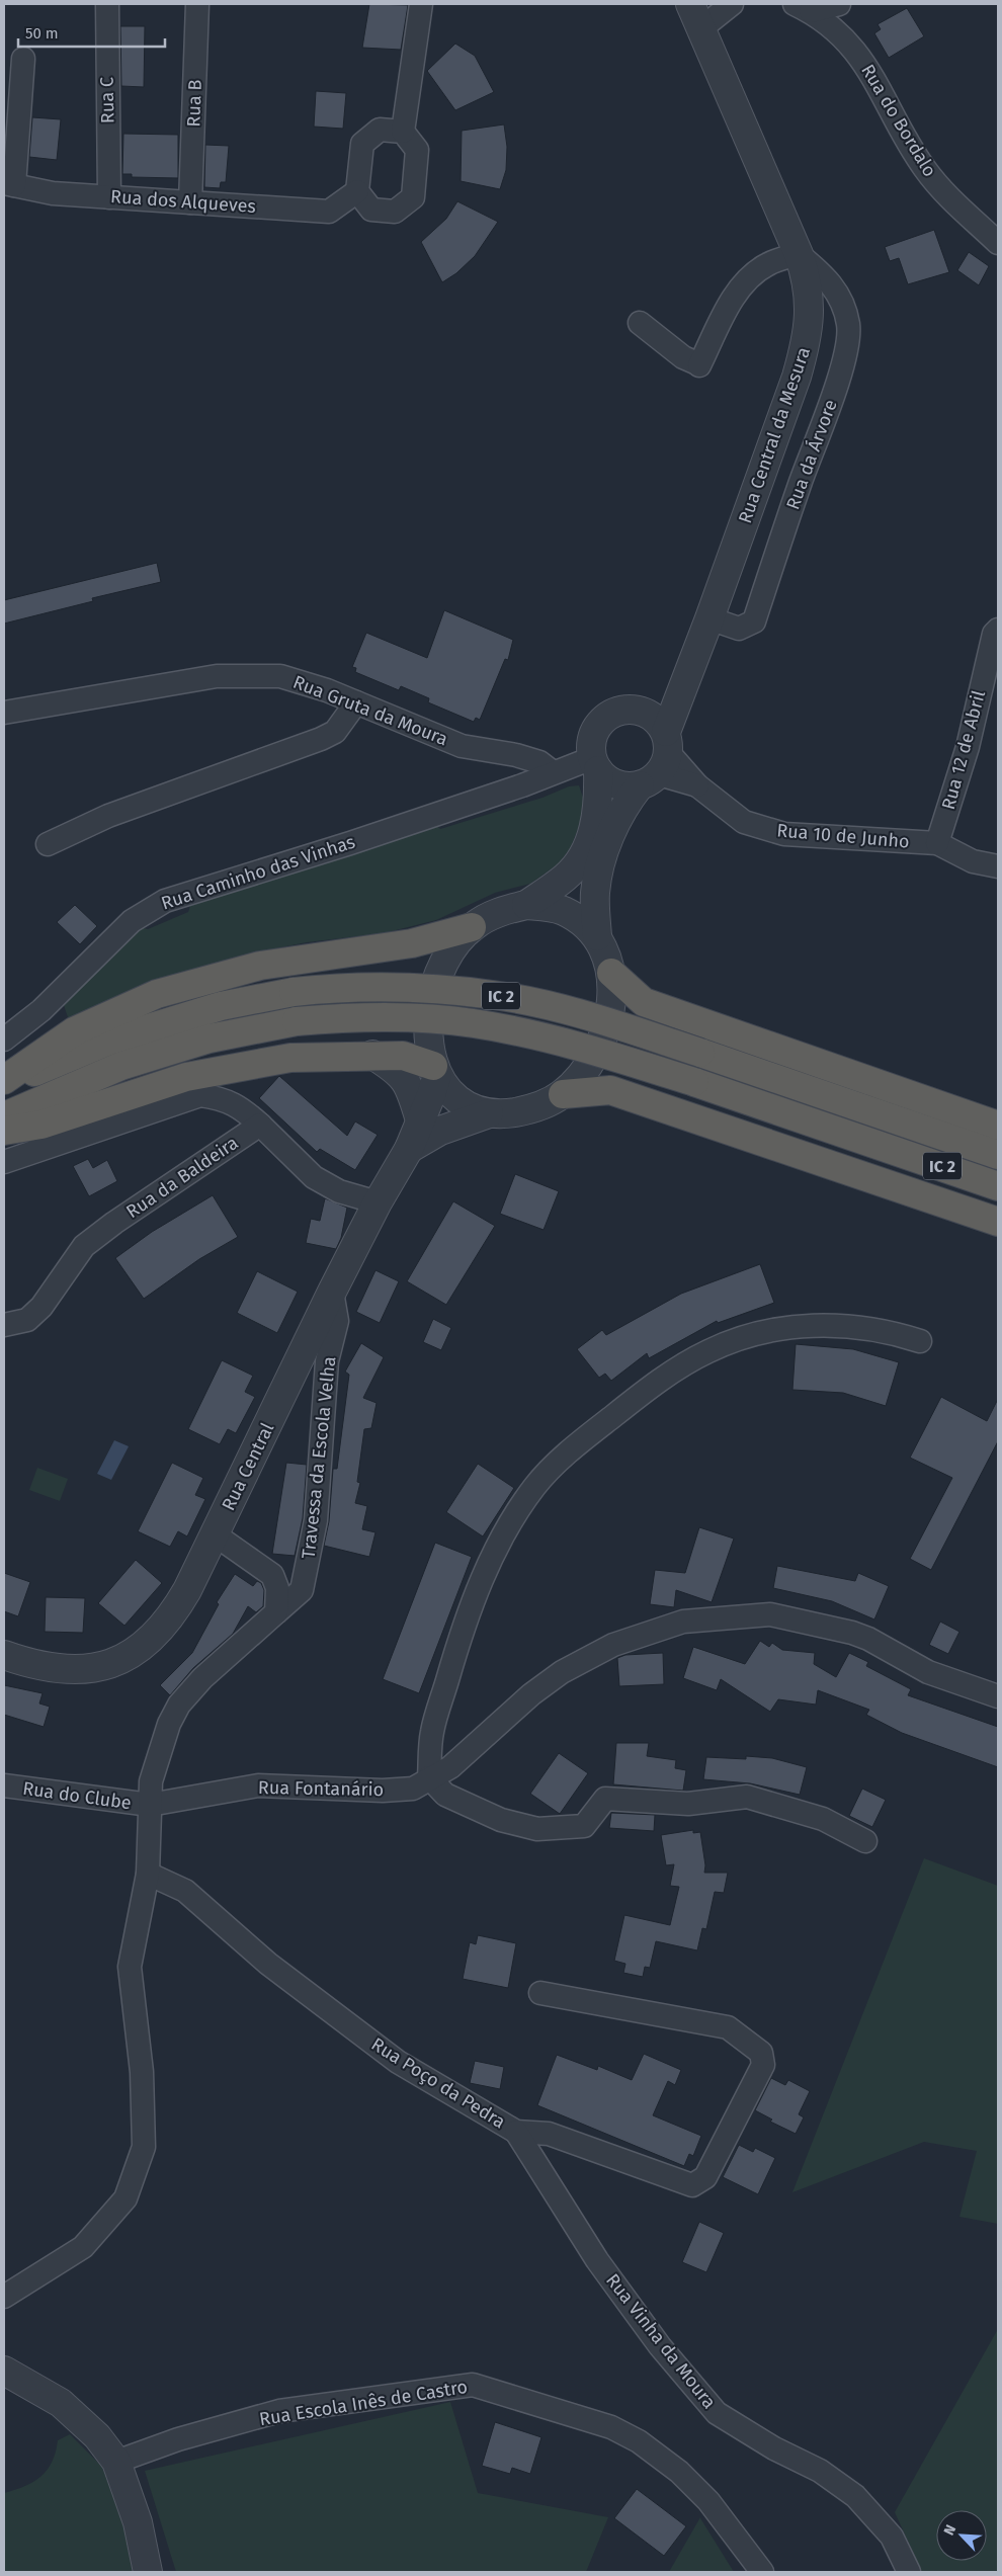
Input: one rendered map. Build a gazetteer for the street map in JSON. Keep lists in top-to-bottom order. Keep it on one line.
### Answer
{"streets":{"highway":["IC 2"],"street":["Rua C","Rua B","Rua do Bordalo","Rua dos Alqueves","Rua Central da Mesura","Rua da Árvore","Rua Gruta da Moura","Rua 12 de Abril","Rua 10 de Junho","Rua Caminho das Vinhas","Rua da Baldeira","Travessa da Escola Velha","Rua Central","Rua Fontanário","Rua do Clube","Rua Poço da Pedra","Rua Vinha da Moura","Rua Escola Inês de Castro"]},"crossings":[["Rua C","Rua dos Alqueves"],["Rua B","Rua dos Alqueves"],["Rua Central da Mesura","Rua da Árvore"],["Rua Central da Mesura","Rua 10 de Junho"],["Rua Central da Mesura","Rua Caminho das Vinhas"],["Rua Gruta da Moura","Rua Caminho das Vinhas"],["Rua 12 de Abril","Rua 10 de Junho"],["Rua 10 de Junho","Rua Caminho das Vinhas"],["Travessa da Escola Velha","Rua Central"],["Travessa da Escola Velha","Rua Fontanário"],["Travessa da Escola Velha","Rua do Clube"],["Travessa da Escola Velha","Rua Poço da Pedra"],["Rua Fontanário","Rua do Clube"],["Rua Poço da Pedra","Rua Vinha da Moura"]],"scale_bar":"50 m","north":"top left"}
